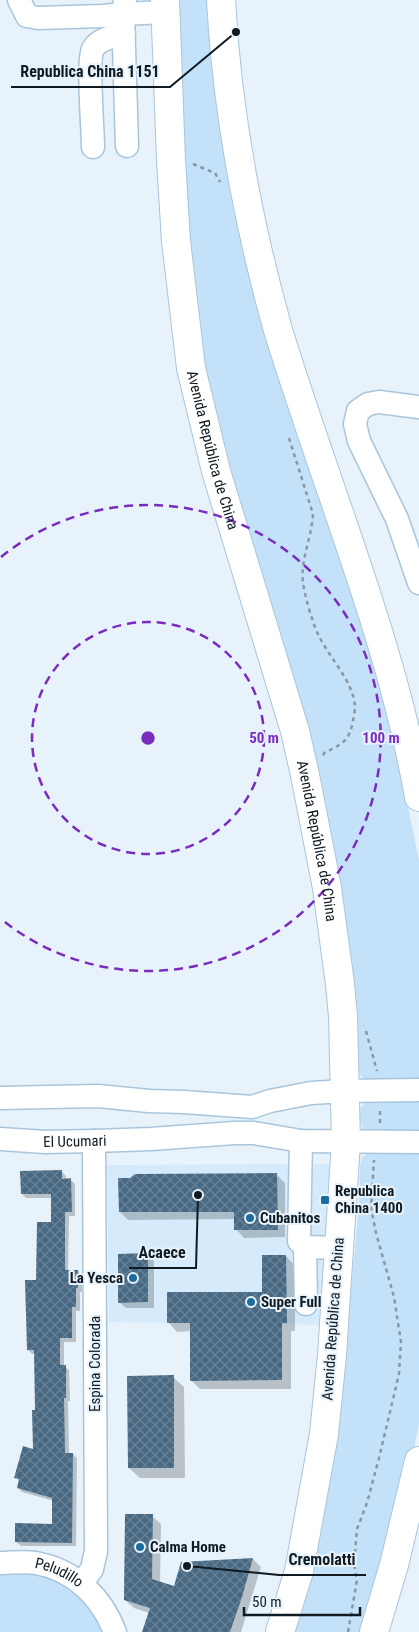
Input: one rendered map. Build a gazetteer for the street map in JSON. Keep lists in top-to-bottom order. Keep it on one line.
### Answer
{"streets":{"main road":["Avenida República de China"],"street":["El Ucumari","Espina Colorada","Peludillo"]},"crossings":[["Avenida República de China","El Ucumari"],["El Ucumari","Espina Colorada"],["Espina Colorada","Peludillo"]],"places":{"other":["Republica China 1151","Acaece","Cubanitos","La Yesca","Super Full","Calma Home","Cremolatti"],"transit":["Republica China 1400"]},"scale_bar":"50 m","rings":["50 m","100 m"]}
